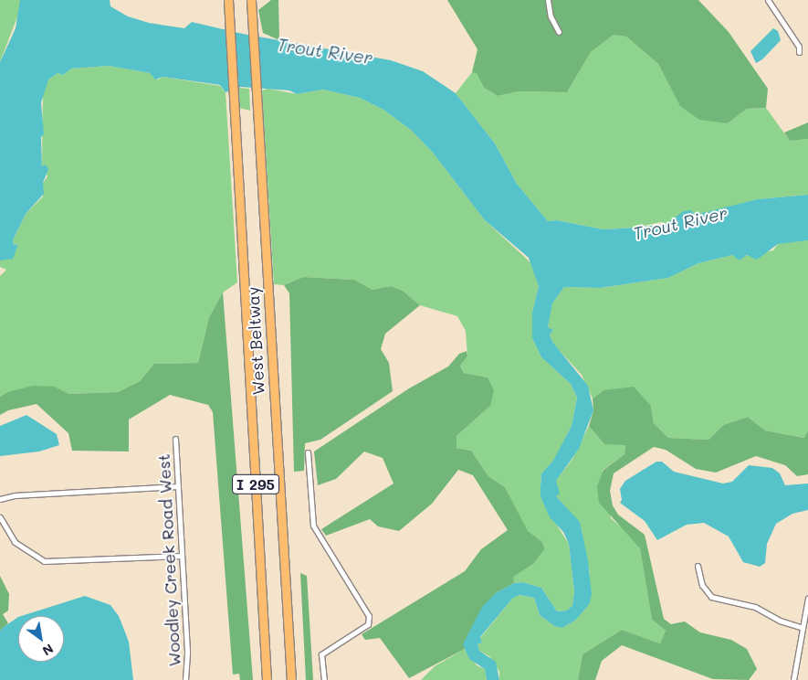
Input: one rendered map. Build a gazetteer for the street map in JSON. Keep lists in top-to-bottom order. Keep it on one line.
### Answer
{"streets":{"highway":["West Beltway","I 295"],"street":["Woodley Creek Road West"]},"water":["Trout River"],"north":"bottom right"}
